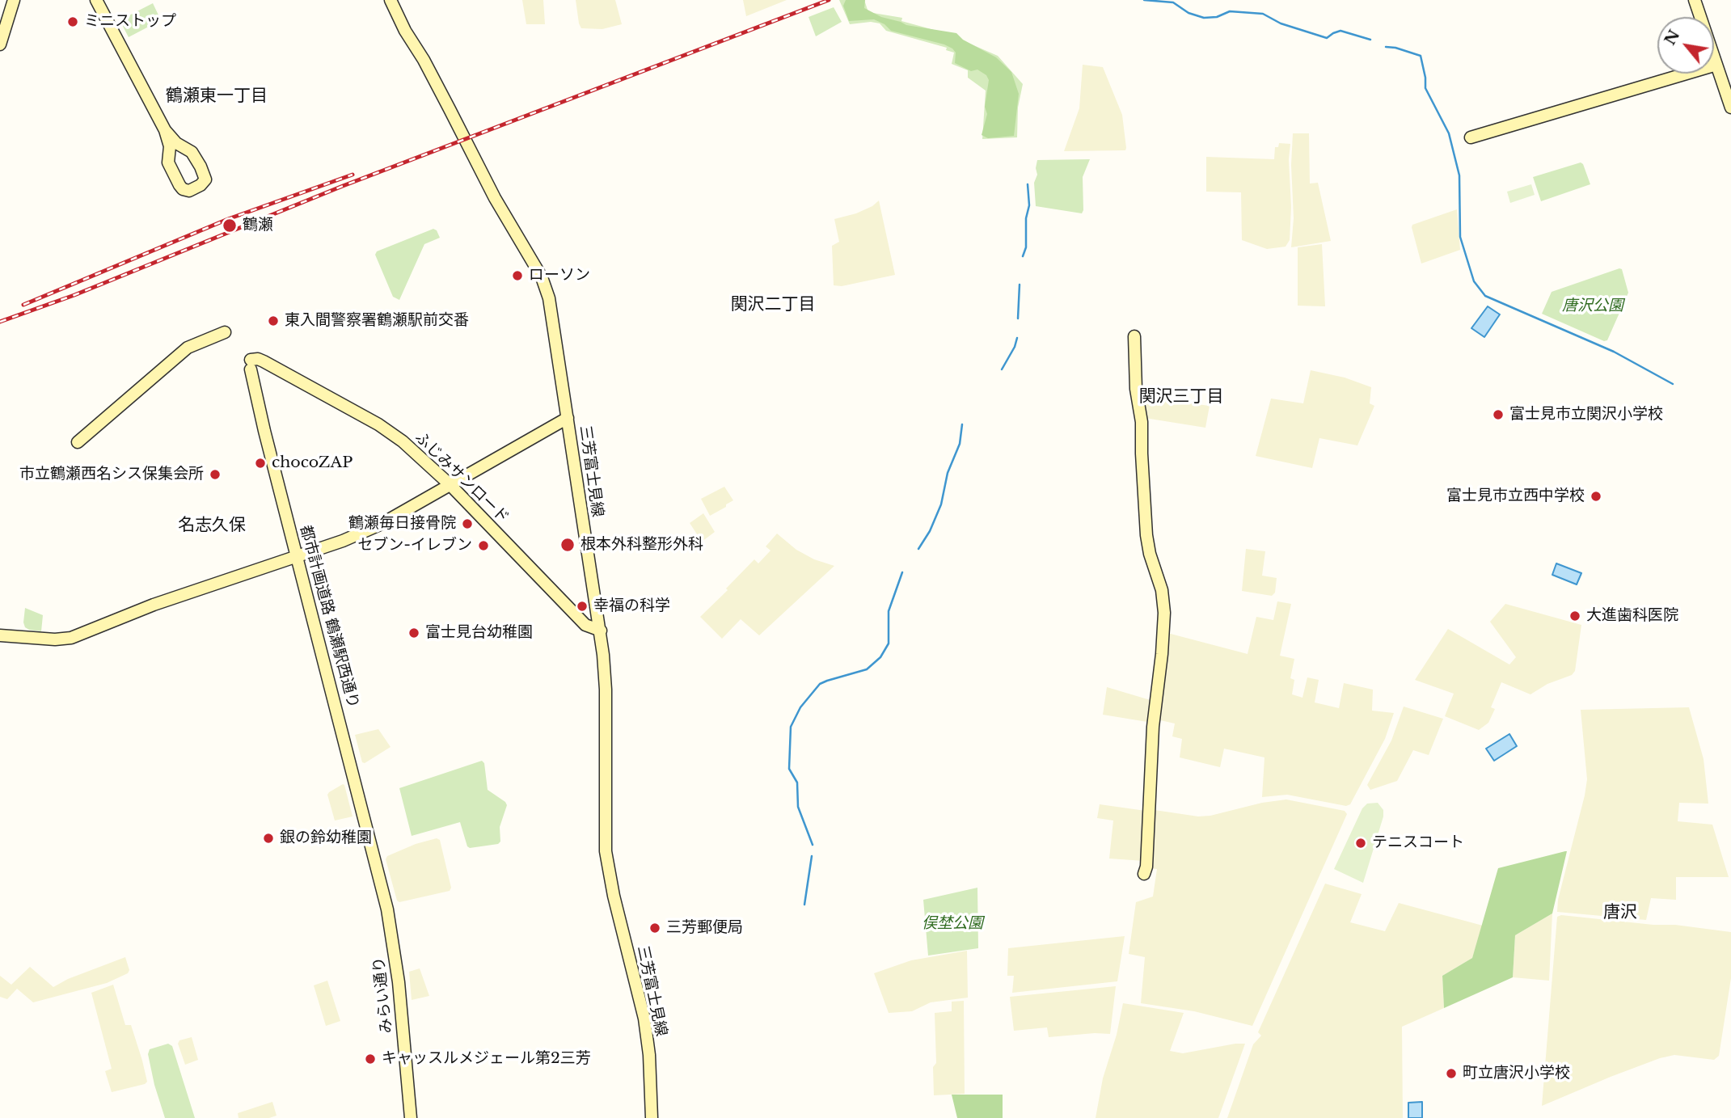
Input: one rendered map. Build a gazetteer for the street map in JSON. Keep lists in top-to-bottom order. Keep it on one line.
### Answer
{"streets":{"street":["三芳富士見線","ふじみサンロード","都市計画道路 鶴瀬駅西通り","みらい通り"]},"crossings":[["三芳富士見線","ふじみサンロード"],["ふじみサンロード","都市計画道路 鶴瀬駅西通り"],["都市計画道路 鶴瀬駅西通り","みらい通り"]],"districts":["鶴瀬東一丁目","関沢二丁目","関沢三丁目","名志久保","唐沢"],"parks":["唐沢公園","俣埜公園"],"places":["ミニストップ","鶴瀬","ローソン","東入間警察署鶴瀬駅前交番","富士見市立関沢小学校","chocoZAP","市立鶴瀬西名シス保集会所","富士見市立西中学校","鶴瀬毎日接骨院","根本外科整形外科","セブン-イレブン","幸福の科学","大進歯科医院","富士見台幼稚園","銀の鈴幼稚園","テニスコート","三芳郵便局","キャッスルメジェール第2三芳","町立唐沢小学校"],"north":"top left"}
